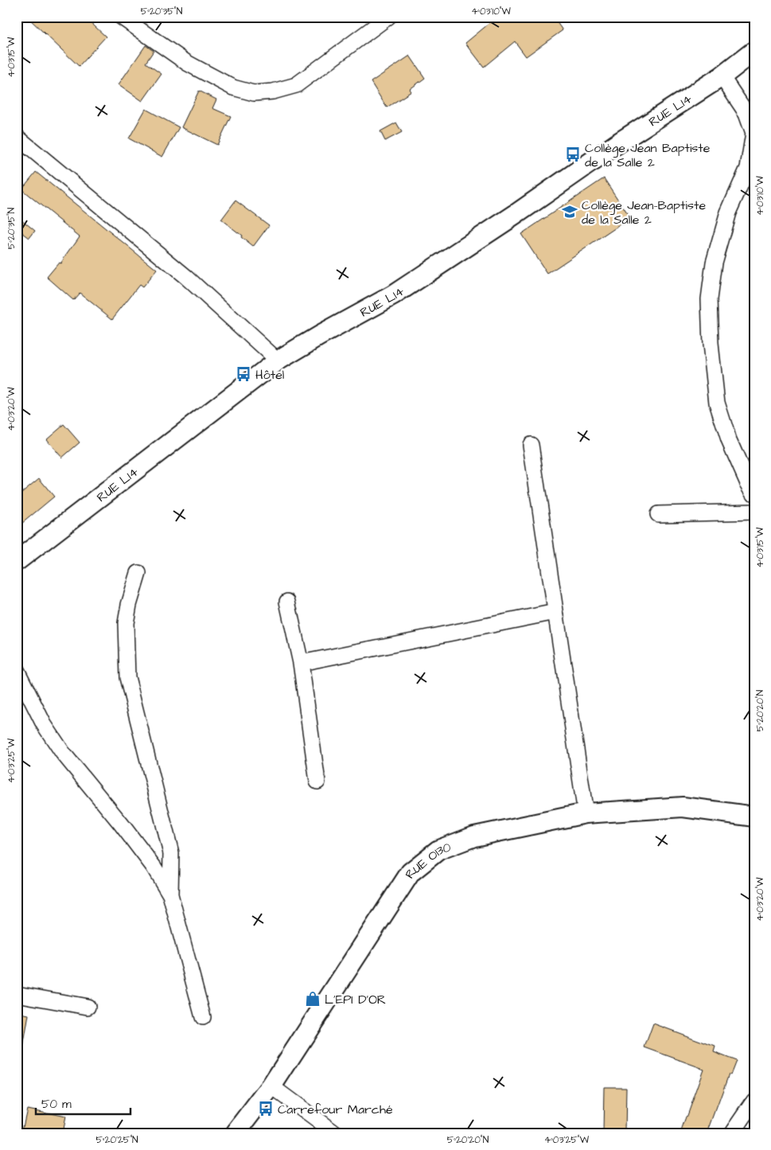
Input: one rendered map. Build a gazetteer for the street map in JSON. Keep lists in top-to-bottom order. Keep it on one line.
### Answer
{"streets":{"street":["RUE L14","RUE O130"]},"places":{"bus stop":["Collège Jean Baptiste de la Salle 2","Hôtel","Carrefour Marché"],"school or university":["Collège Jean-Baptiste de la Salle 2"],"shop":["L'EPI D'OR"]},"scale_bar":"50 m","coordinates":["5°20'35\"N","4°03'10\"W","4°03'15\"W","4°03'20\"W","5°20'20\"N","4°03'25\"W","5°20'25\"N"]}
